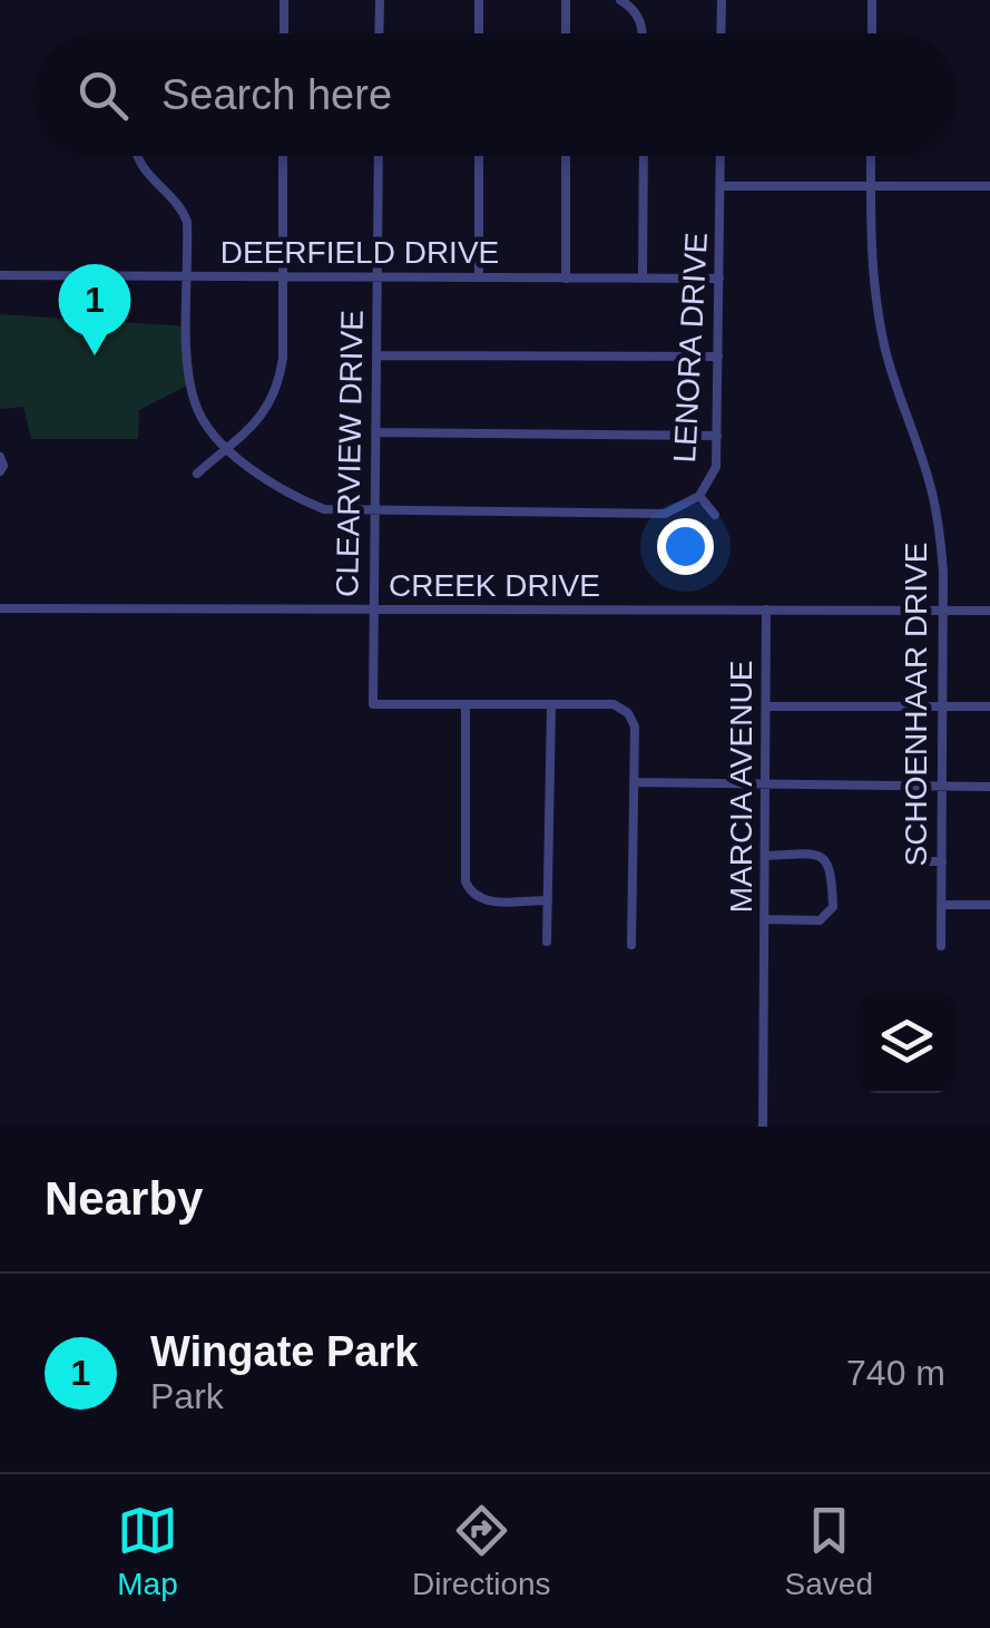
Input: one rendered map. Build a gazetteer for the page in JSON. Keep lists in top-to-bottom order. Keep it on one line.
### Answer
{"streets":{"street":["DEERFIELD DRIVE","LENORA DRIVE","CLEARVIEW DRIVE","CREEK DRIVE","SCHOENHAAR DRIVE","MARCIA AVENUE"]},"crossings":[["DEERFIELD DRIVE","LENORA DRIVE"],["DEERFIELD DRIVE","CLEARVIEW DRIVE"],["LENORA DRIVE","CLEARVIEW DRIVE"],["CLEARVIEW DRIVE","CREEK DRIVE"],["CREEK DRIVE","SCHOENHAAR DRIVE"],["CREEK DRIVE","MARCIA AVENUE"]],"page":{"search":"Search here","pins":"1","heading":"Nearby","list":[{"mark":"1","name":"Wingate Park","note":"Park","value":"740 m"}],"nav":["Map","Directions","Saved"]}}
